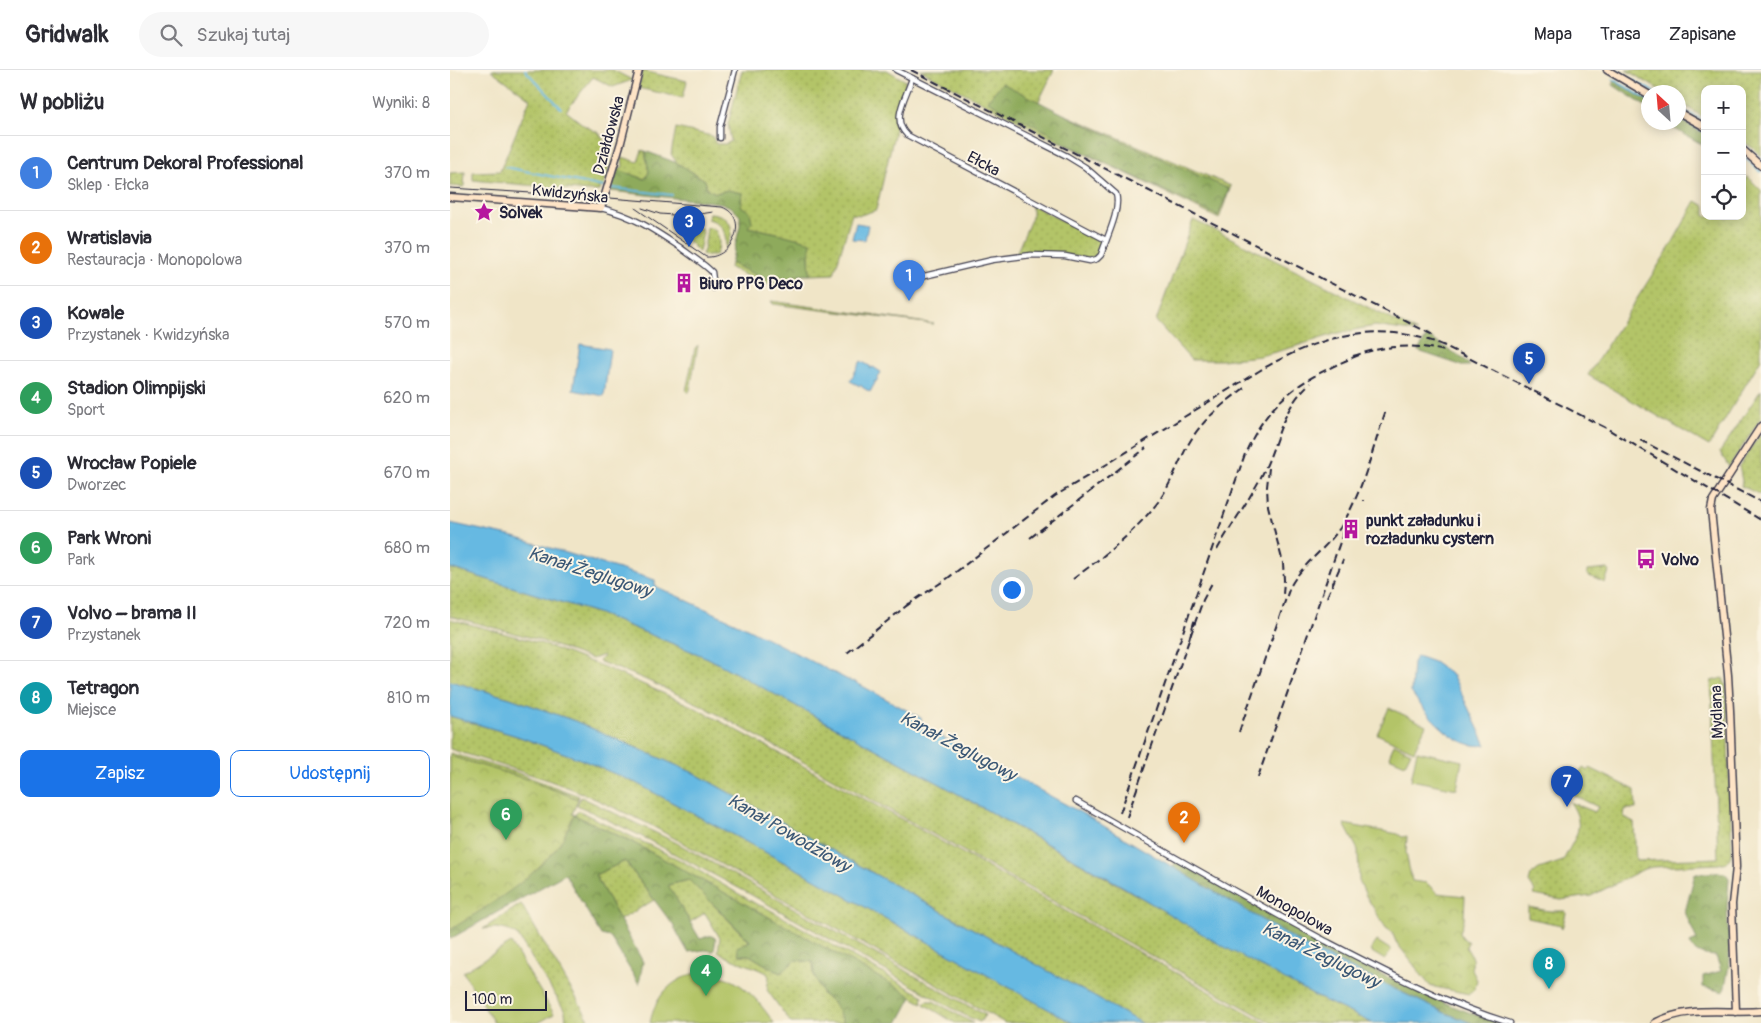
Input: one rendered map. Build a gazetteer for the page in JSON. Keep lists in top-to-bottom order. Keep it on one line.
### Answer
{"streets":{"street":["Działdowska","Ełcka","Kwidzyńska","Mydlana","Monopolowa"]},"crossings":[["Działdowska","Kwidzyńska"]],"water":["Kanał Żeglugowy","Kanał Powodziowy"],"places":{"place":["Solvek"],"building":["Biuro PPG Deco","punkt załadunku i rozładunku cystern"],"bus stop":["Volvo"]},"scale_bar":"100 m","north":"top left","page":{"header":"Gridwalk","search":"Szukaj tutaj","nav":["Mapa","Trasa","Zapisane"],"heading":["W pobliżu","Wyniki: 8"],"map_buttons":["+","−"],"list":[{"mark":"1","name":"Centrum Dekoral Professional","note":"Sklep · Ełcka","value":"370 m"},{"mark":"2","name":"Wratislavia","note":"Restauracja · Monopolowa","value":"370 m"},{"mark":"3","name":"Kowale","note":"Przystanek · Kwidzyńska","value":"570 m"},{"mark":"4","name":"Stadion Olimpijski","note":"Sport","value":"620 m"},{"mark":"5","name":"Wrocław Popiele","note":"Dworzec","value":"670 m"},{"mark":"6","name":"Park Wroni","note":"Park","value":"680 m"},{"mark":"7","name":"Volvo – brama II","note":"Przystanek","value":"720 m"},{"mark":"8","name":"Tetragon","note":"Miejsce","value":"810 m"}],"pins":["3","1","5","7","6","2","8","4"],"buttons":["Zapisz","Udostępnij"],"scale":"100 m"}}
